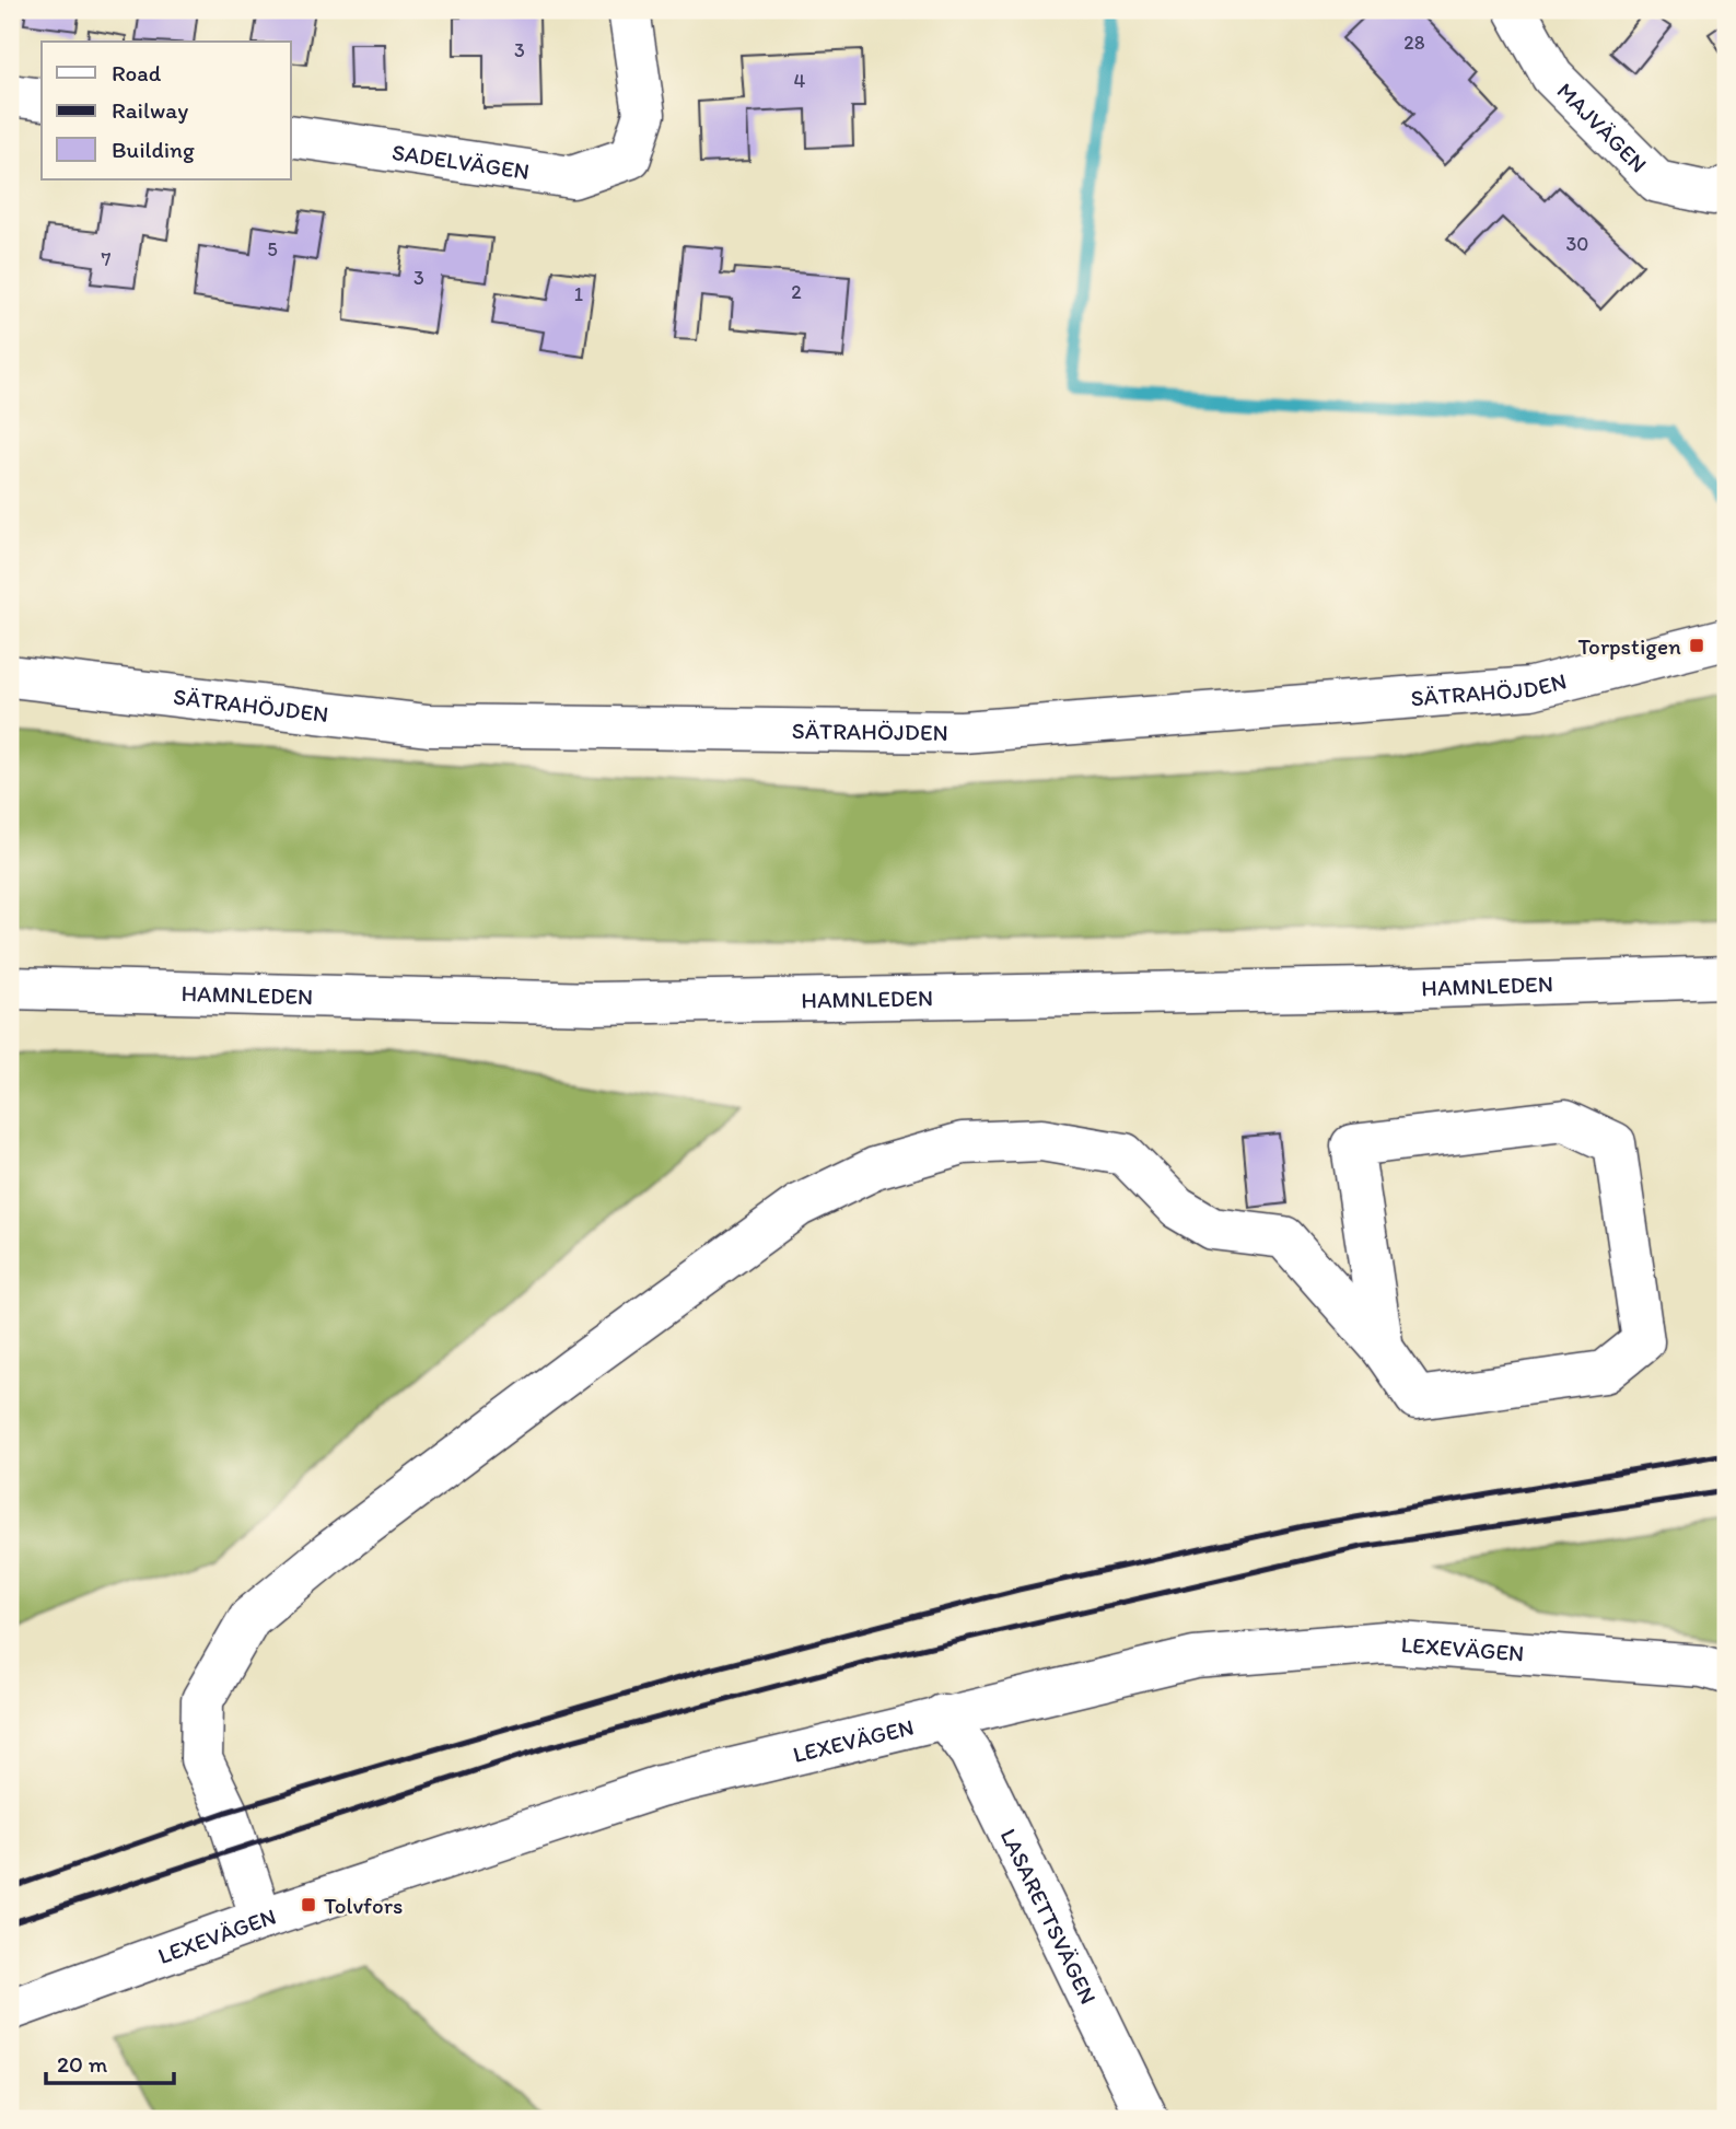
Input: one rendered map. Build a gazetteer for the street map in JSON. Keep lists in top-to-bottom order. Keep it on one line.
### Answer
{"streets":{"street":["MAJVÄGEN","SADELVÄGEN","SÄTRAHÖJDEN","HAMNLEDEN","LEXEVÄGEN","LASARETTSVÄGEN"]},"crossings":[["LEXEVÄGEN","LASARETTSVÄGEN"]],"places":{"transit":["Torpstigen","Tolvfors"]},"house_numbers":["28","3","4","30","5","7","3","2","1"],"legend":["Road","Railway","Building"],"scale_bar":"20 m"}
